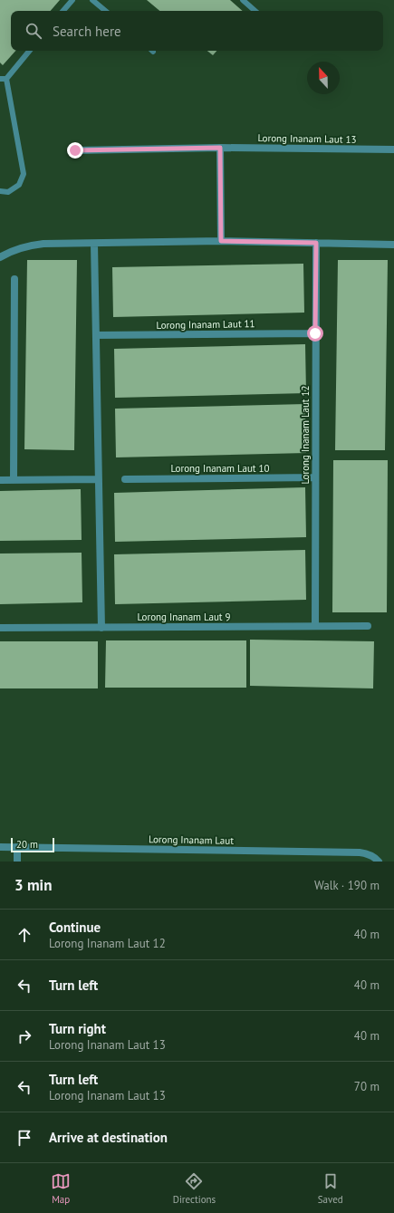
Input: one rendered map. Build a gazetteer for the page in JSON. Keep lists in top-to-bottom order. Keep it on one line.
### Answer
{"streets":{"street":["Lorong Inanam Laut 13","Lorong Inanam Laut 11","Lorong Inanam Laut 12","Lorong Inanam Laut 10","Lorong Inanam Laut 9","Lorong Inanam Laut"]},"crossings":[["Lorong Inanam Laut 11","Lorong Inanam Laut 12"],["Lorong Inanam Laut 12","Lorong Inanam Laut 10"],["Lorong Inanam Laut 12","Lorong Inanam Laut 9"]],"scale_bar":"20 m","north":"top","page":{"search":"Search here","scale":"20 m","heading":["3 min","Walk · 190 m"],"list":[["Continue","Lorong Inanam Laut 12","40 m"],["Turn left","40 m"],["Turn right","Lorong Inanam Laut 13","40 m"],["Turn left","Lorong Inanam Laut 13","70 m"],"Arrive at destination"],"nav":["Map","Directions","Saved"]}}
